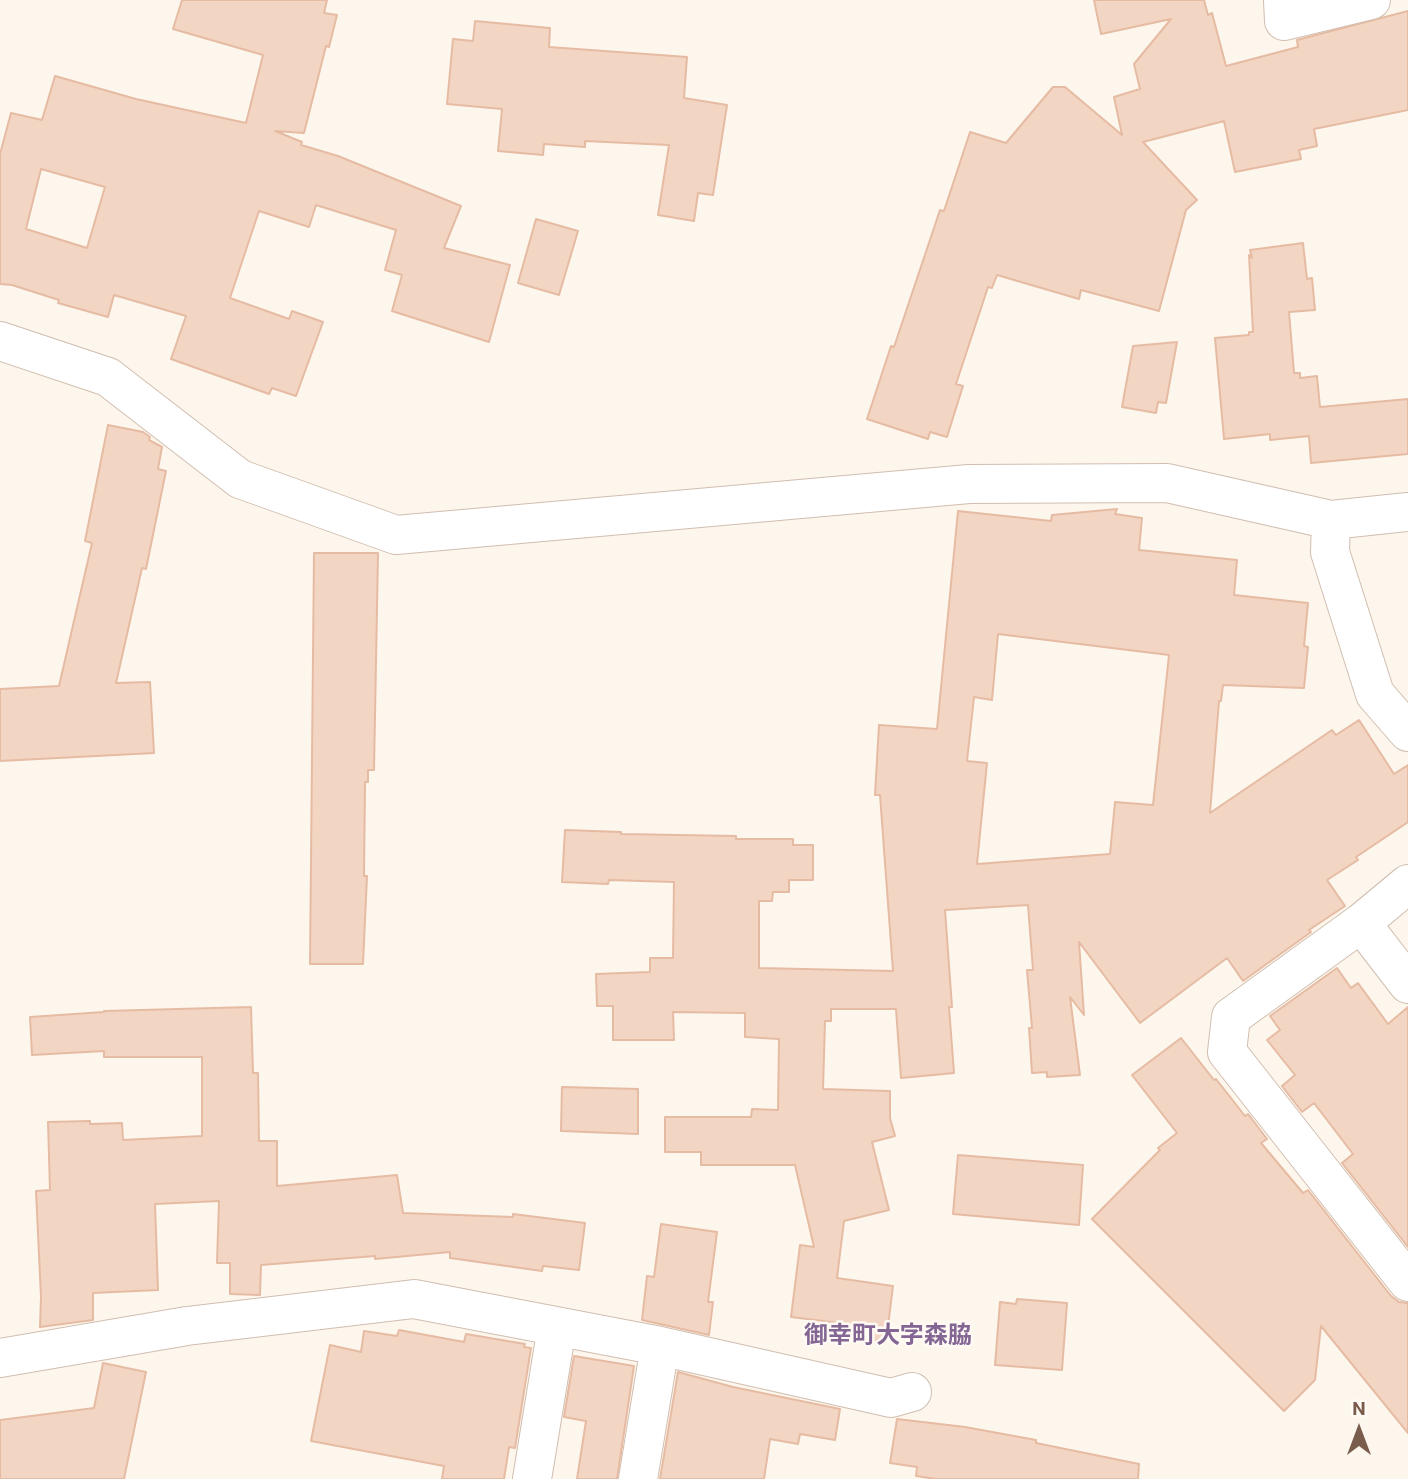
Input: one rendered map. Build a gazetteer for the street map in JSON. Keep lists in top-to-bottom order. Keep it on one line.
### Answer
{"districts":["御幸町大字森脇"],"north":"top"}
